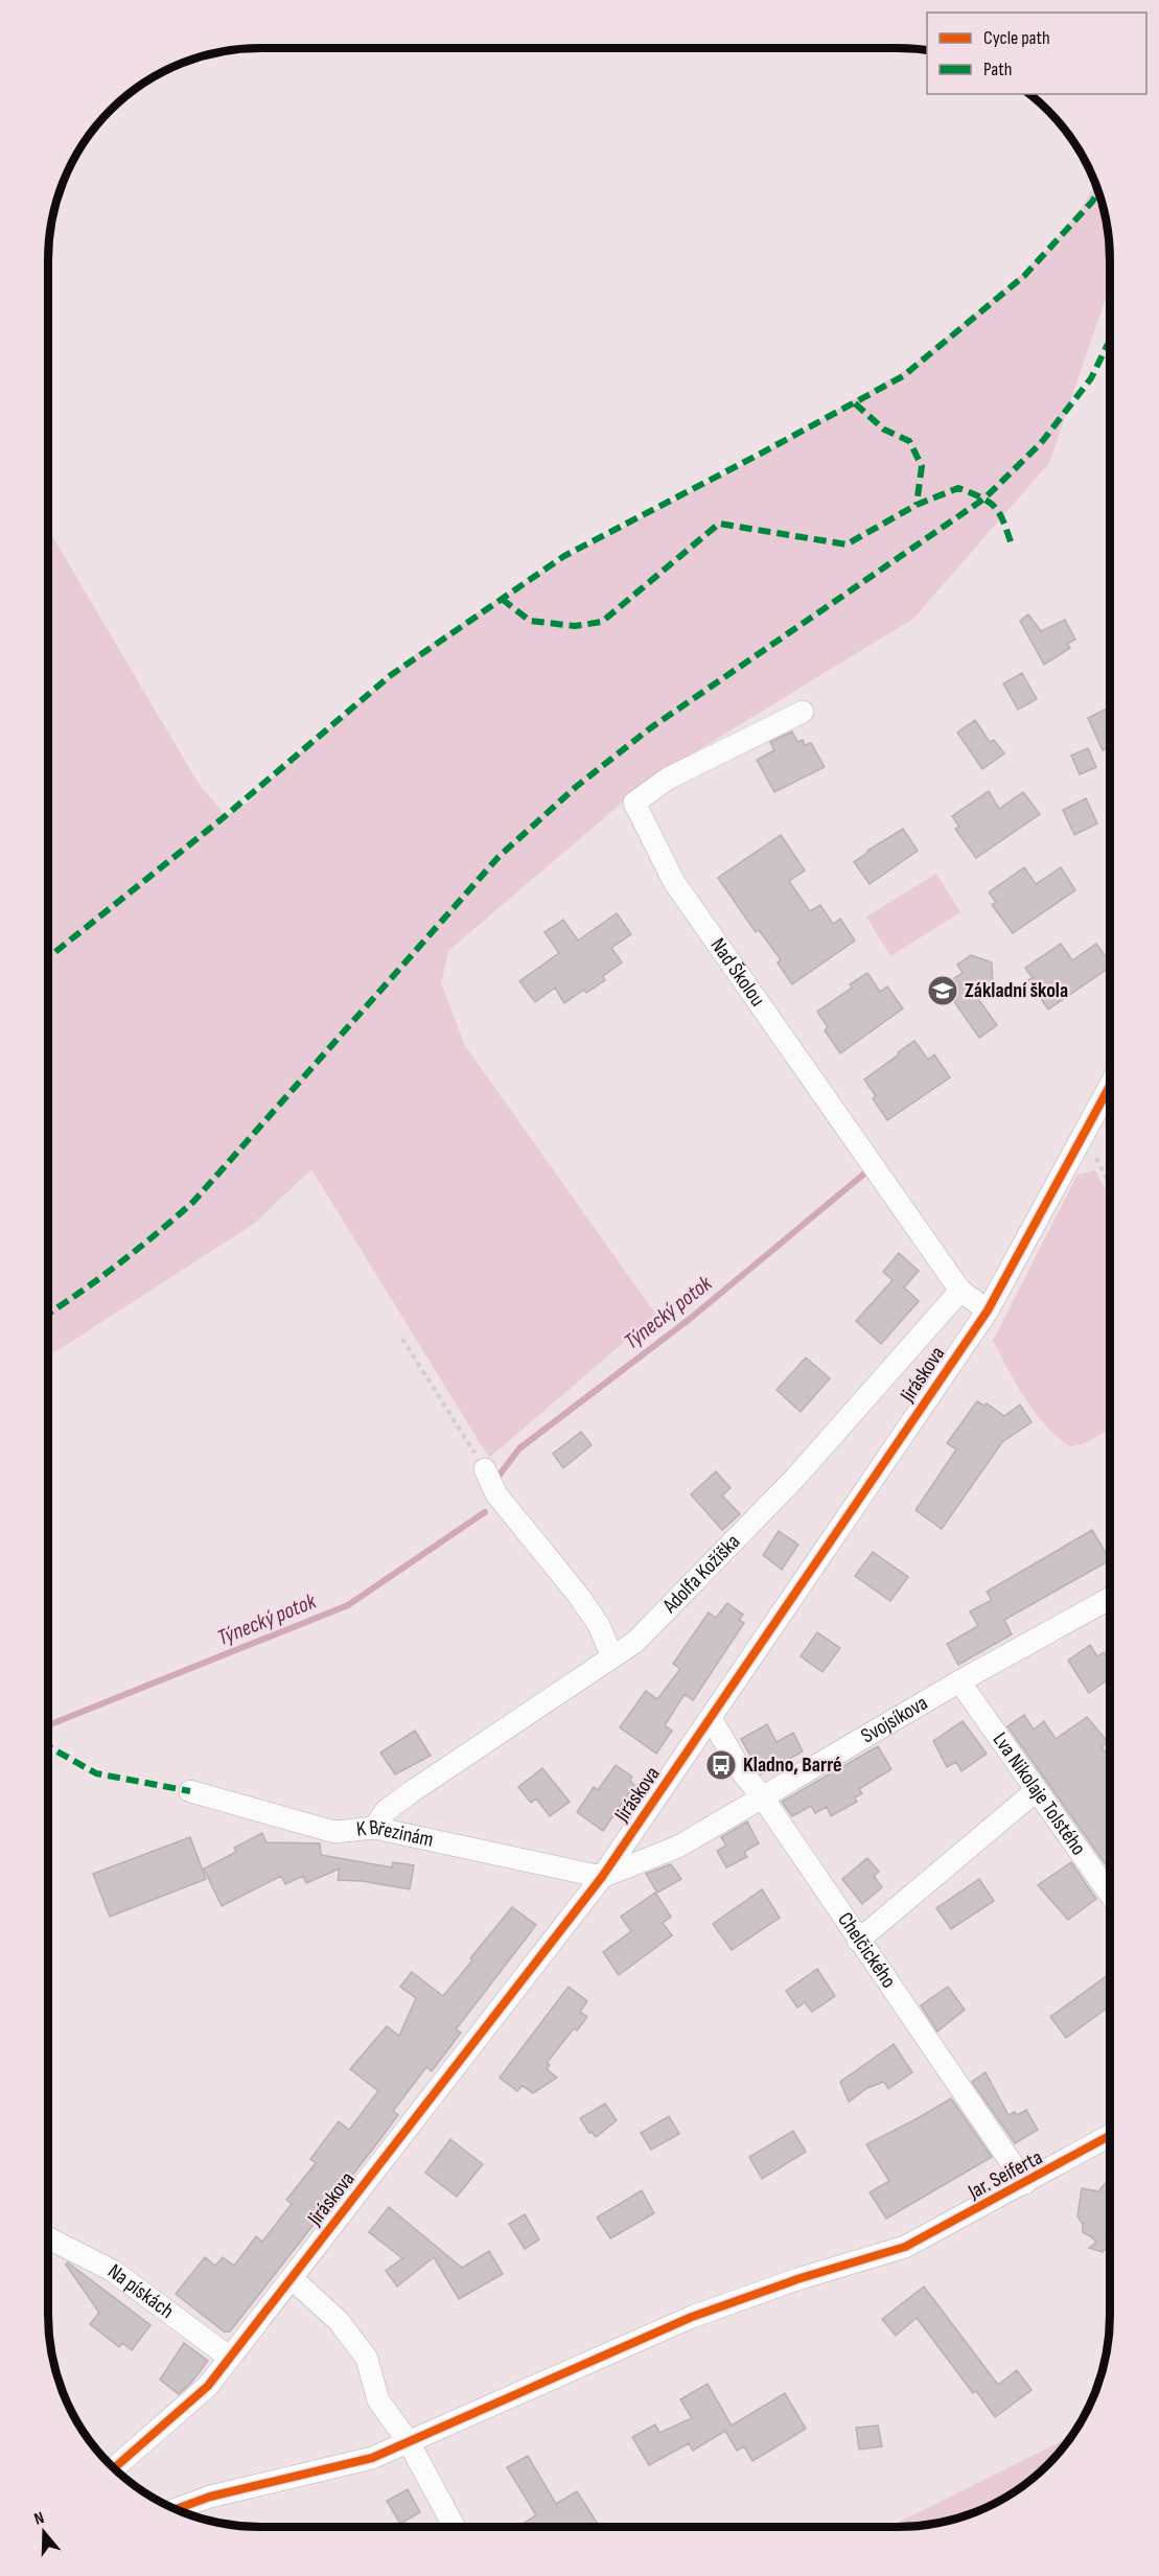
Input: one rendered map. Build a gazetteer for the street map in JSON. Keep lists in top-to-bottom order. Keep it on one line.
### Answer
{"streets":{"street":["Nad Školou","Jiráskova","Adolfa Kožíška","Svojsíkova","Lva Nikolaje Tolstého","K Březinám","Chelčického","Jar. Seiferta","Na pískách"]},"crossings":[["Nad Školou","Adolfa Kožíška"],["Jiráskova","Svojsíkova"],["Jiráskova","K Březinám"],["Jiráskova","Chelčického"],["Jiráskova","Na pískách"],["Adolfa Kožíška","K Březinám"],["Svojsíkova","Lva Nikolaje Tolstého"],["Svojsíkova","K Březinám"],["Svojsíkova","Chelčického"],["Chelčického","Jar. Seiferta"]],"water":["Týnecký potok"],"places":{"school or university":["Základní škola"],"bus stop":["Kladno, Barré"]},"legend":["Cycle path","Path"],"north":"top"}
